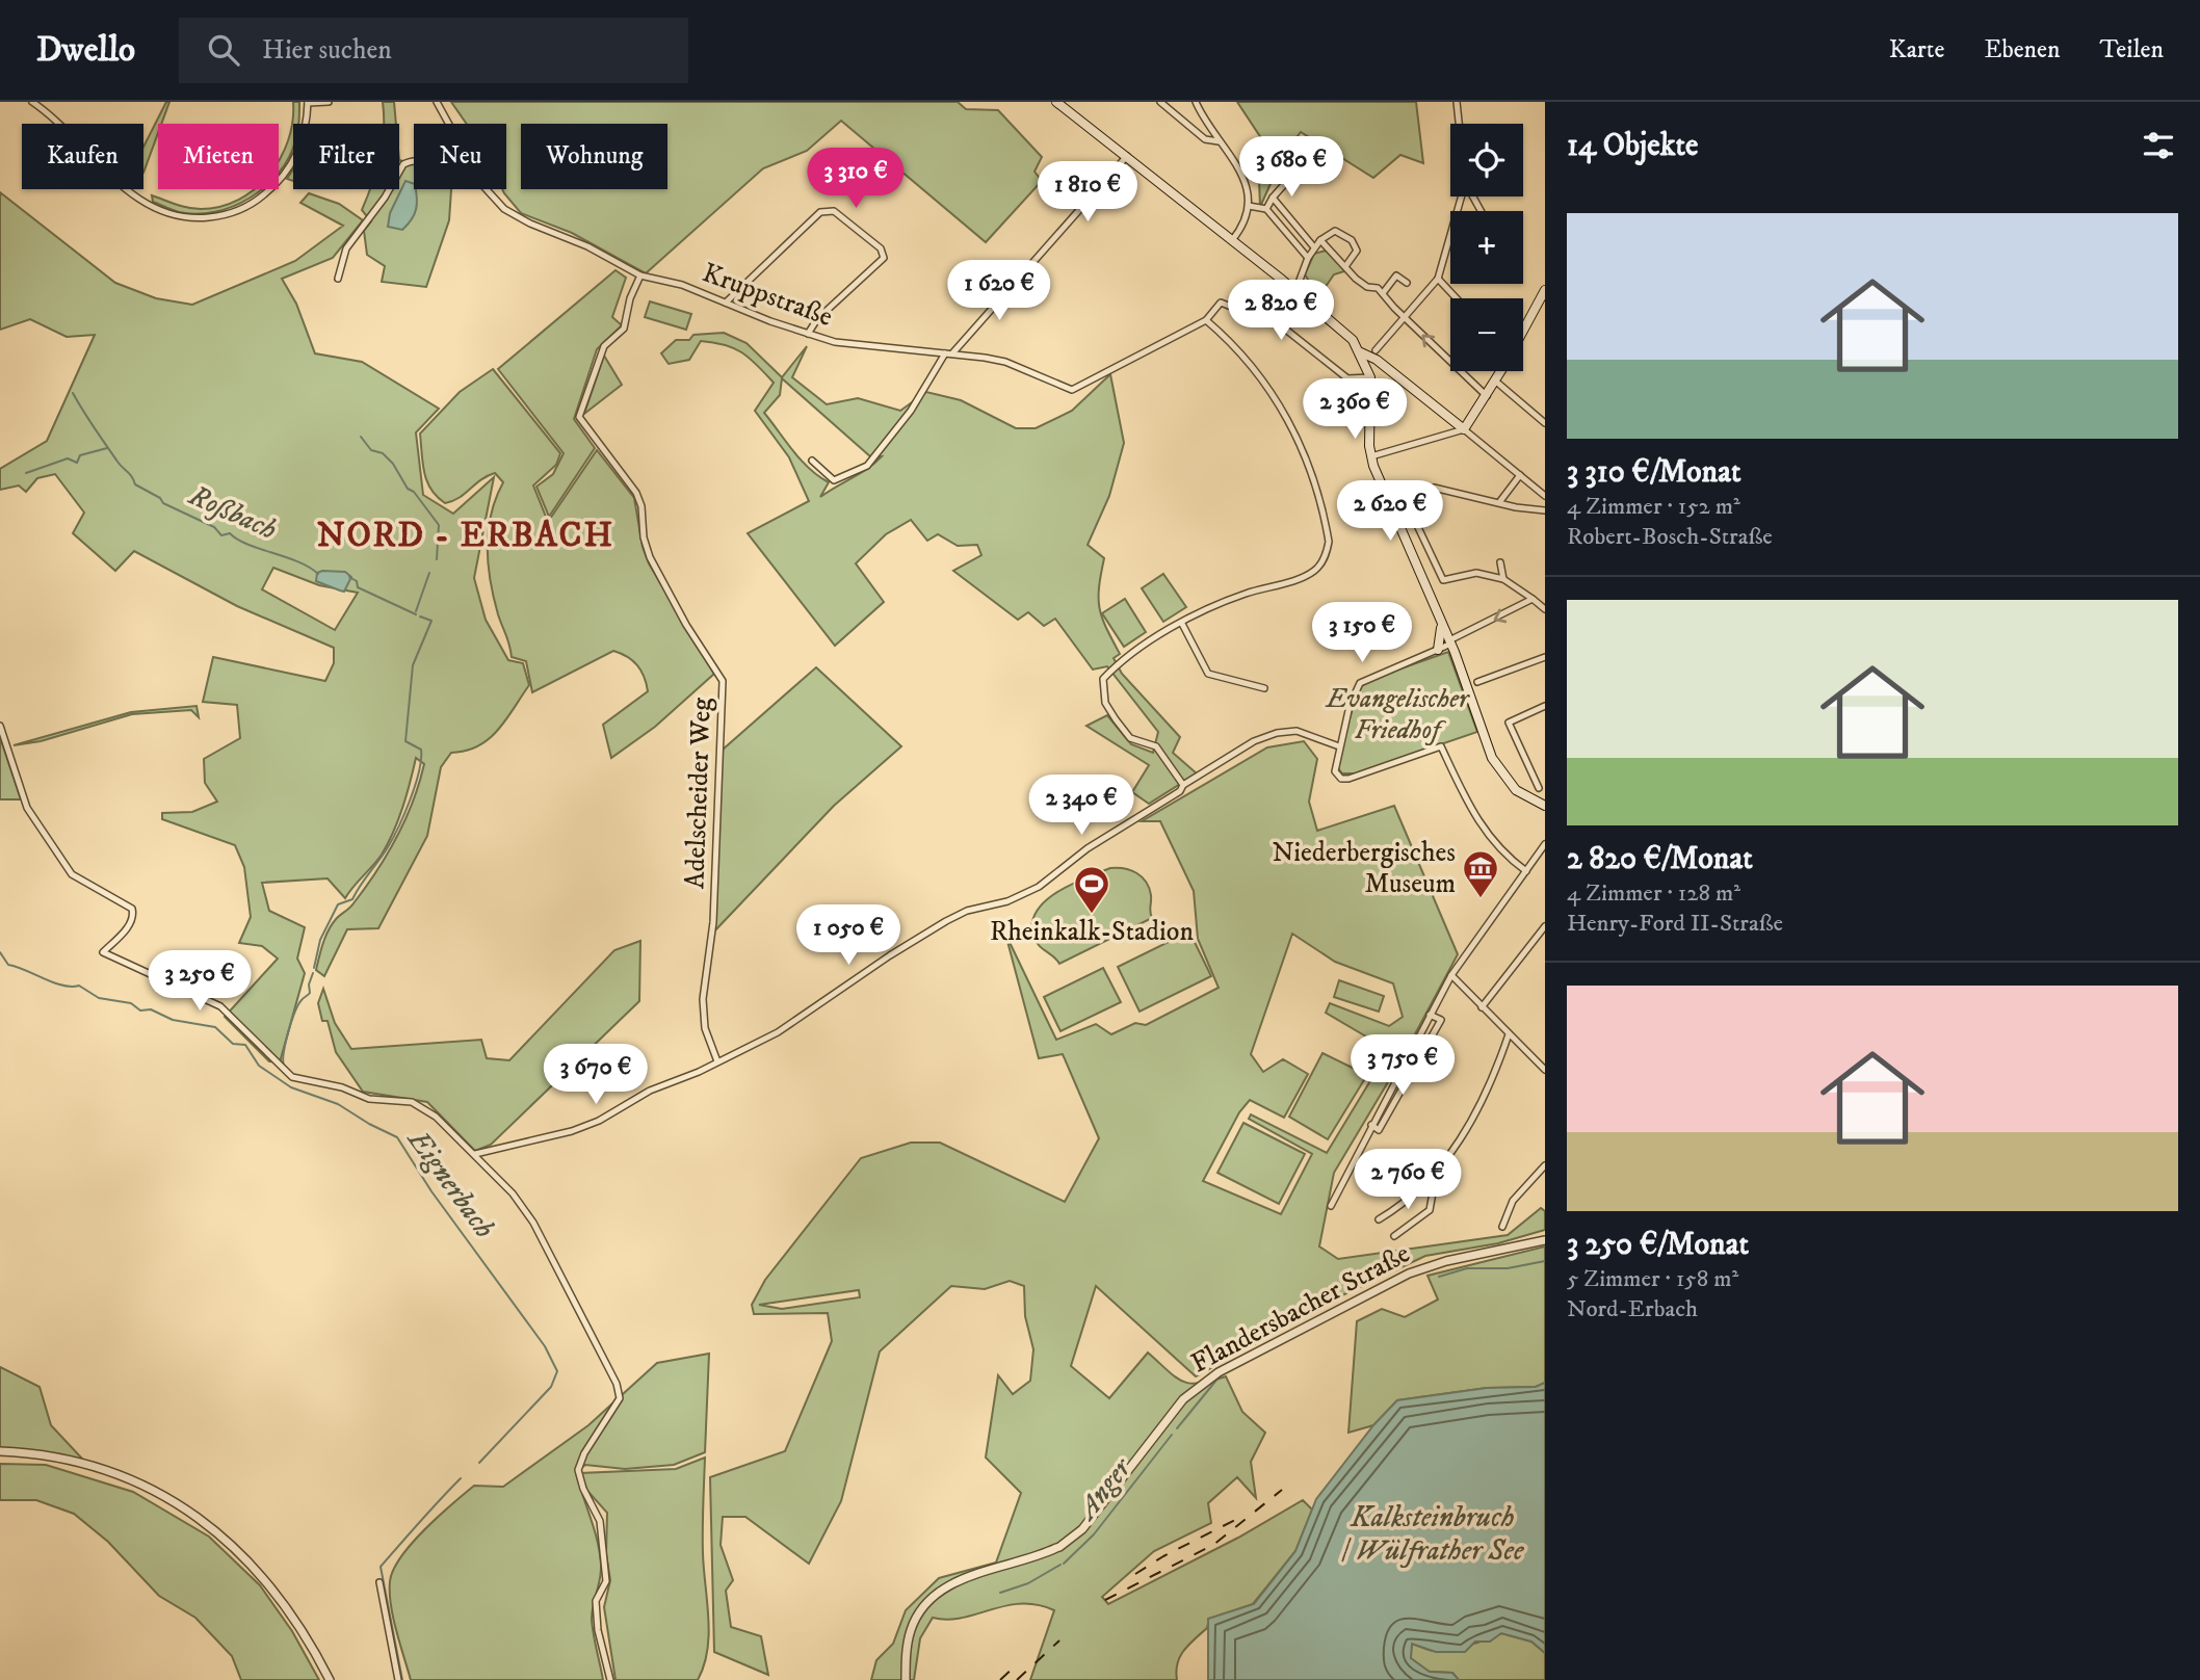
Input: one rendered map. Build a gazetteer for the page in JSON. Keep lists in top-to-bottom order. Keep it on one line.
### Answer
{"streets":{"street":["Kruppstraße","Adelscheider Weg","Flandersbacher Straße"]},"crossings":[["Kruppstraße","Adelscheider Weg"]],"districts":["NORD - ERBACH"],"water":["Roßbach","Eignerbach","Anger","Kalksteinbruch / Wülfrather See"],"parks":["Evangelischer Friedhof"],"places":{"museum":["Niederbergisches Museum"],"sports":["Rheinkalk-Stadion"]},"page":{"header":"Dwello","search":"Hier suchen","nav":["Karte","Ebenen","Teilen"],"heading":"14 Objekte","map_buttons":["+","−"],"chip":["Kaufen","Mieten","Filter","Neu","Wohnung"],"price":["3 680 €","3 310 €","1 810 €","1 620 €","2 820 €","2 360 €","2 620 €","3 150 €","2 340 €","1 050 €","3 250 €","3 750 €","3 670 €","2 760 €"],"list":[{"name":"3 310 €/Monat","note":"4 Zimmer · 152 m² · Robert-Bosch-Straße"},{"name":"2 820 €/Monat","note":"4 Zimmer · 128 m² · Henry-Ford II-Straße"},{"name":"3 250 €/Monat","note":"5 Zimmer · 158 m² · Nord-Erbach"}]}}
